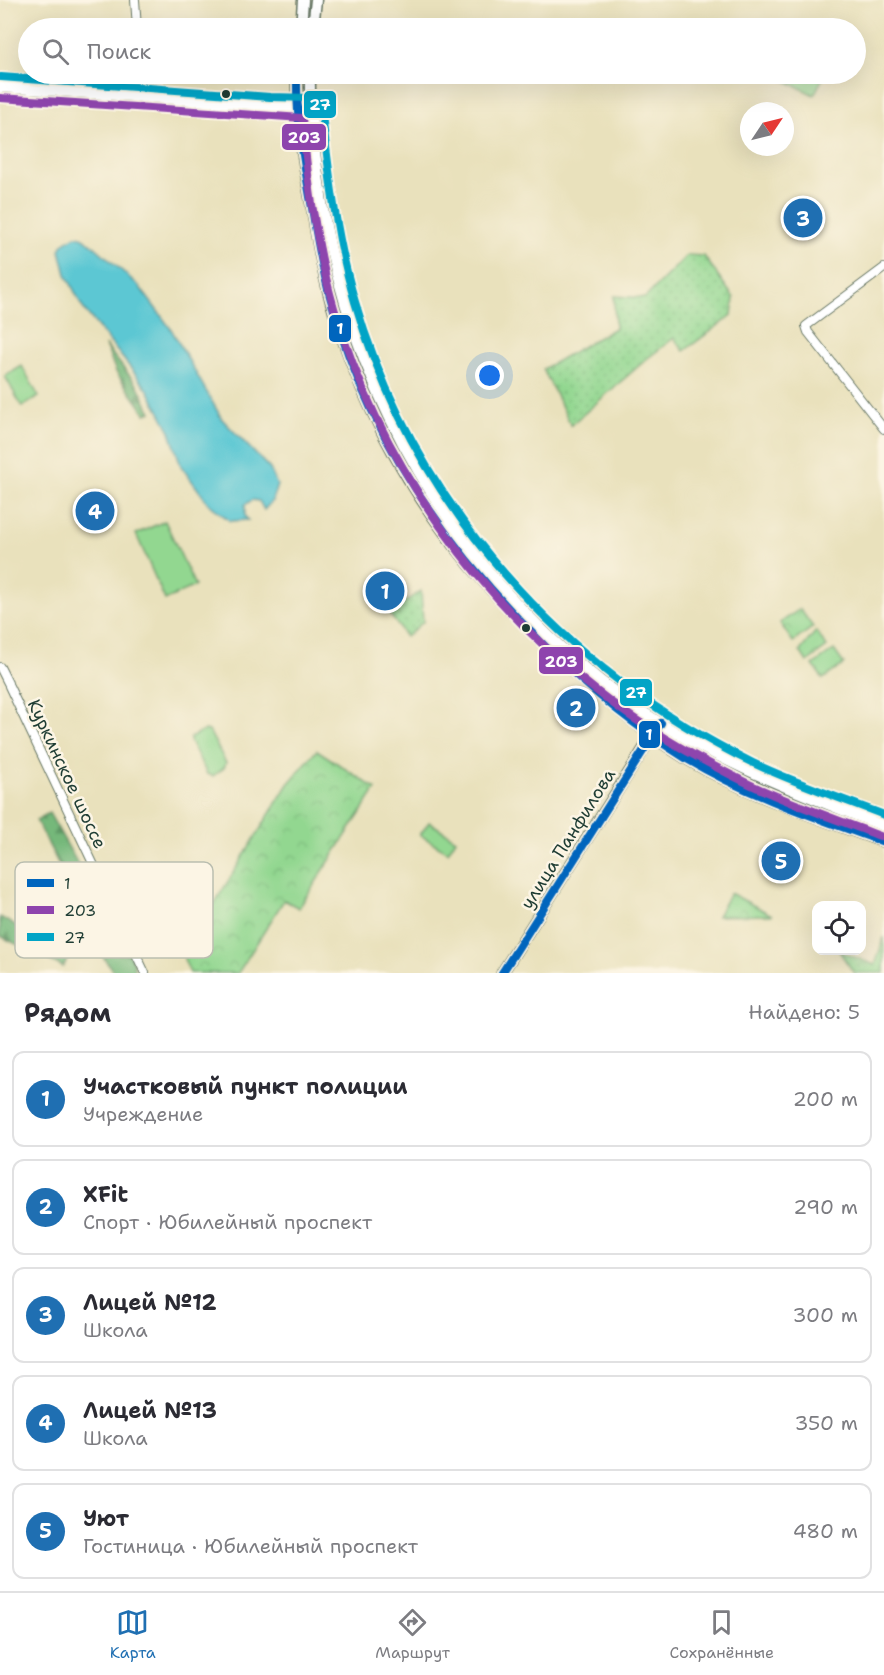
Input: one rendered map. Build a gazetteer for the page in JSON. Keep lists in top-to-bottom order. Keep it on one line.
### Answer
{"streets":{"main road":["улица Панфилова"],"street":["Куркинское шоссе"]},"lines":["transit line 27","transit line 1","transit line 203"],"legend":["1","203","27"],"north":"top right","page":{"search":"Поиск","pins":["3","4","1","2","5"],"heading":["Рядом","Найдено: 5"],"list":[{"mark":"1","name":"Участковый пункт полиции","note":"Учреждение","value":"200 m"},{"mark":"2","name":"XFit","note":"Спорт · Юбилейный проспект","value":"290 m"},{"mark":"3","name":"Лицей №12","note":"Школа","value":"300 m"},{"mark":"4","name":"Лицей №13","note":"Школа","value":"350 m"},{"mark":"5","name":"Уют","note":"Гостиница · Юбилейный проспект","value":"480 m"}],"nav":["Карта","Маршрут","Сохранённые"]}}
